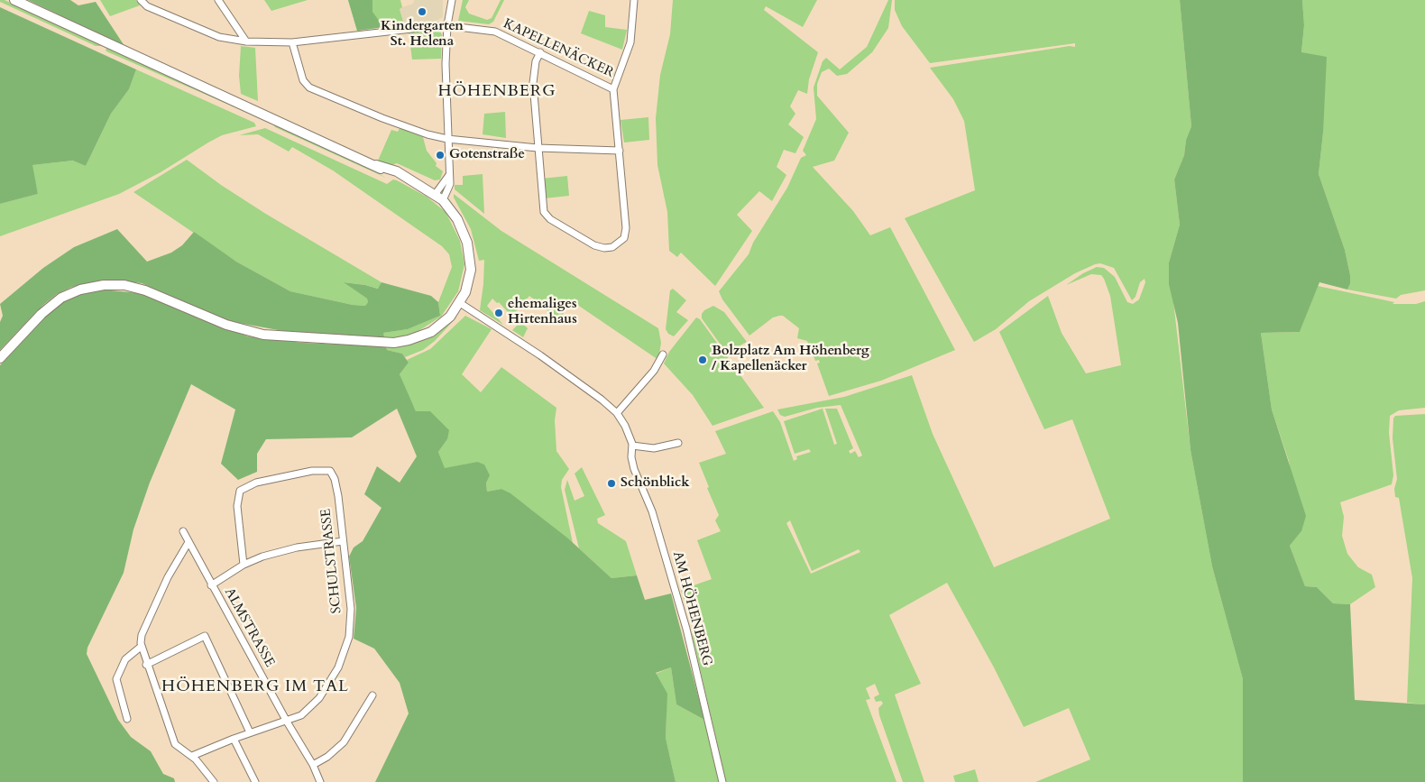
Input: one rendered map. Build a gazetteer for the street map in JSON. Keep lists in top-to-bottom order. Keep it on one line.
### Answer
{"streets":{"street":["KAPELLENÄCKER","SCHULSTRASSE","AM HÖHENBERG","ALMSTRASSE"]},"crossings":[["SCHULSTRASSE","ALMSTRASSE"]],"districts":["HÖHENBERG","HÖHENBERG IM TAL"],"places":["Kindergarten St. Helena","Gotenstraße","ehemaliges Hirtenhaus","Bolzplatz Am Höhenberg / Kapellenäcker","Schönblick"]}
